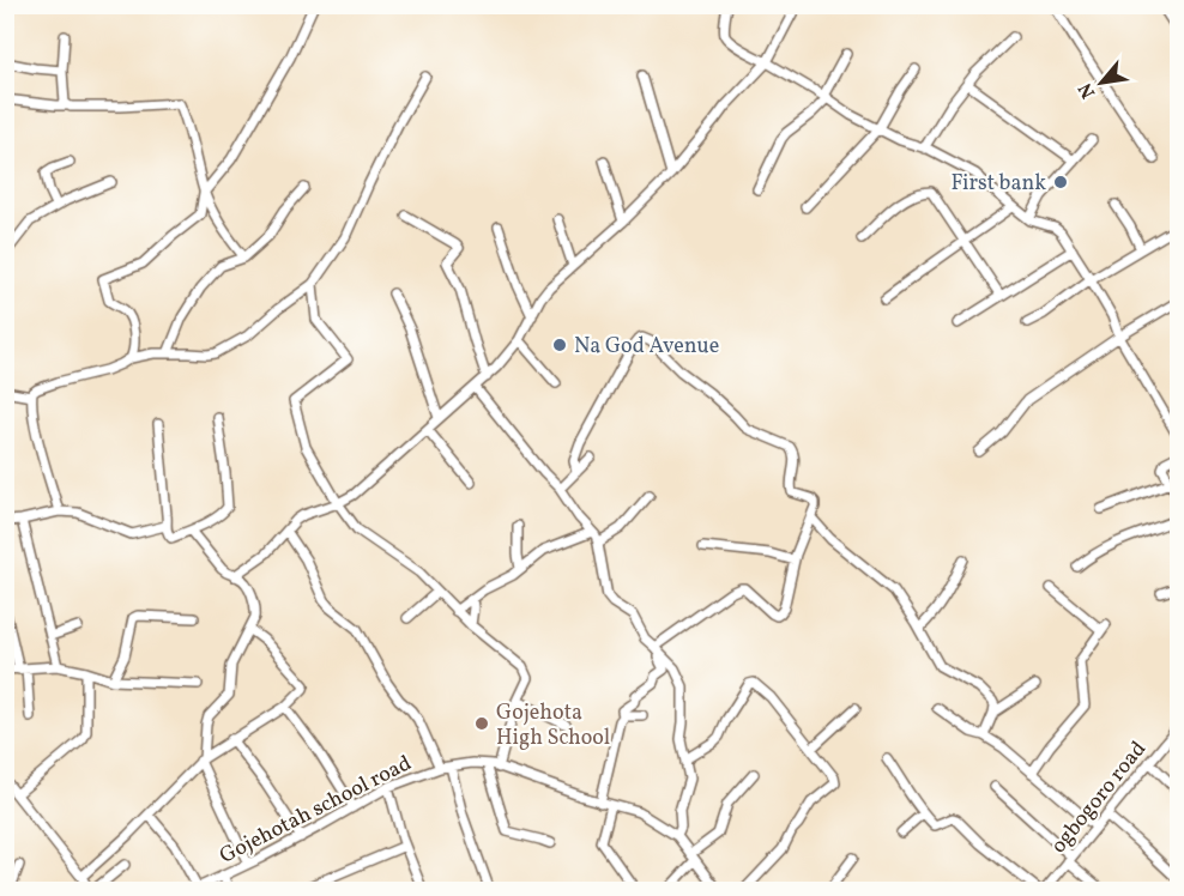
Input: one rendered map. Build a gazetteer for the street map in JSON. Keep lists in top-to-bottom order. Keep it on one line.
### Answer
{"streets":{"street":["ogbogoro road","Gojehotah school road"]},"places":["First bank","Na God Avenue","Gojehota High School"],"north":"bottom left"}
